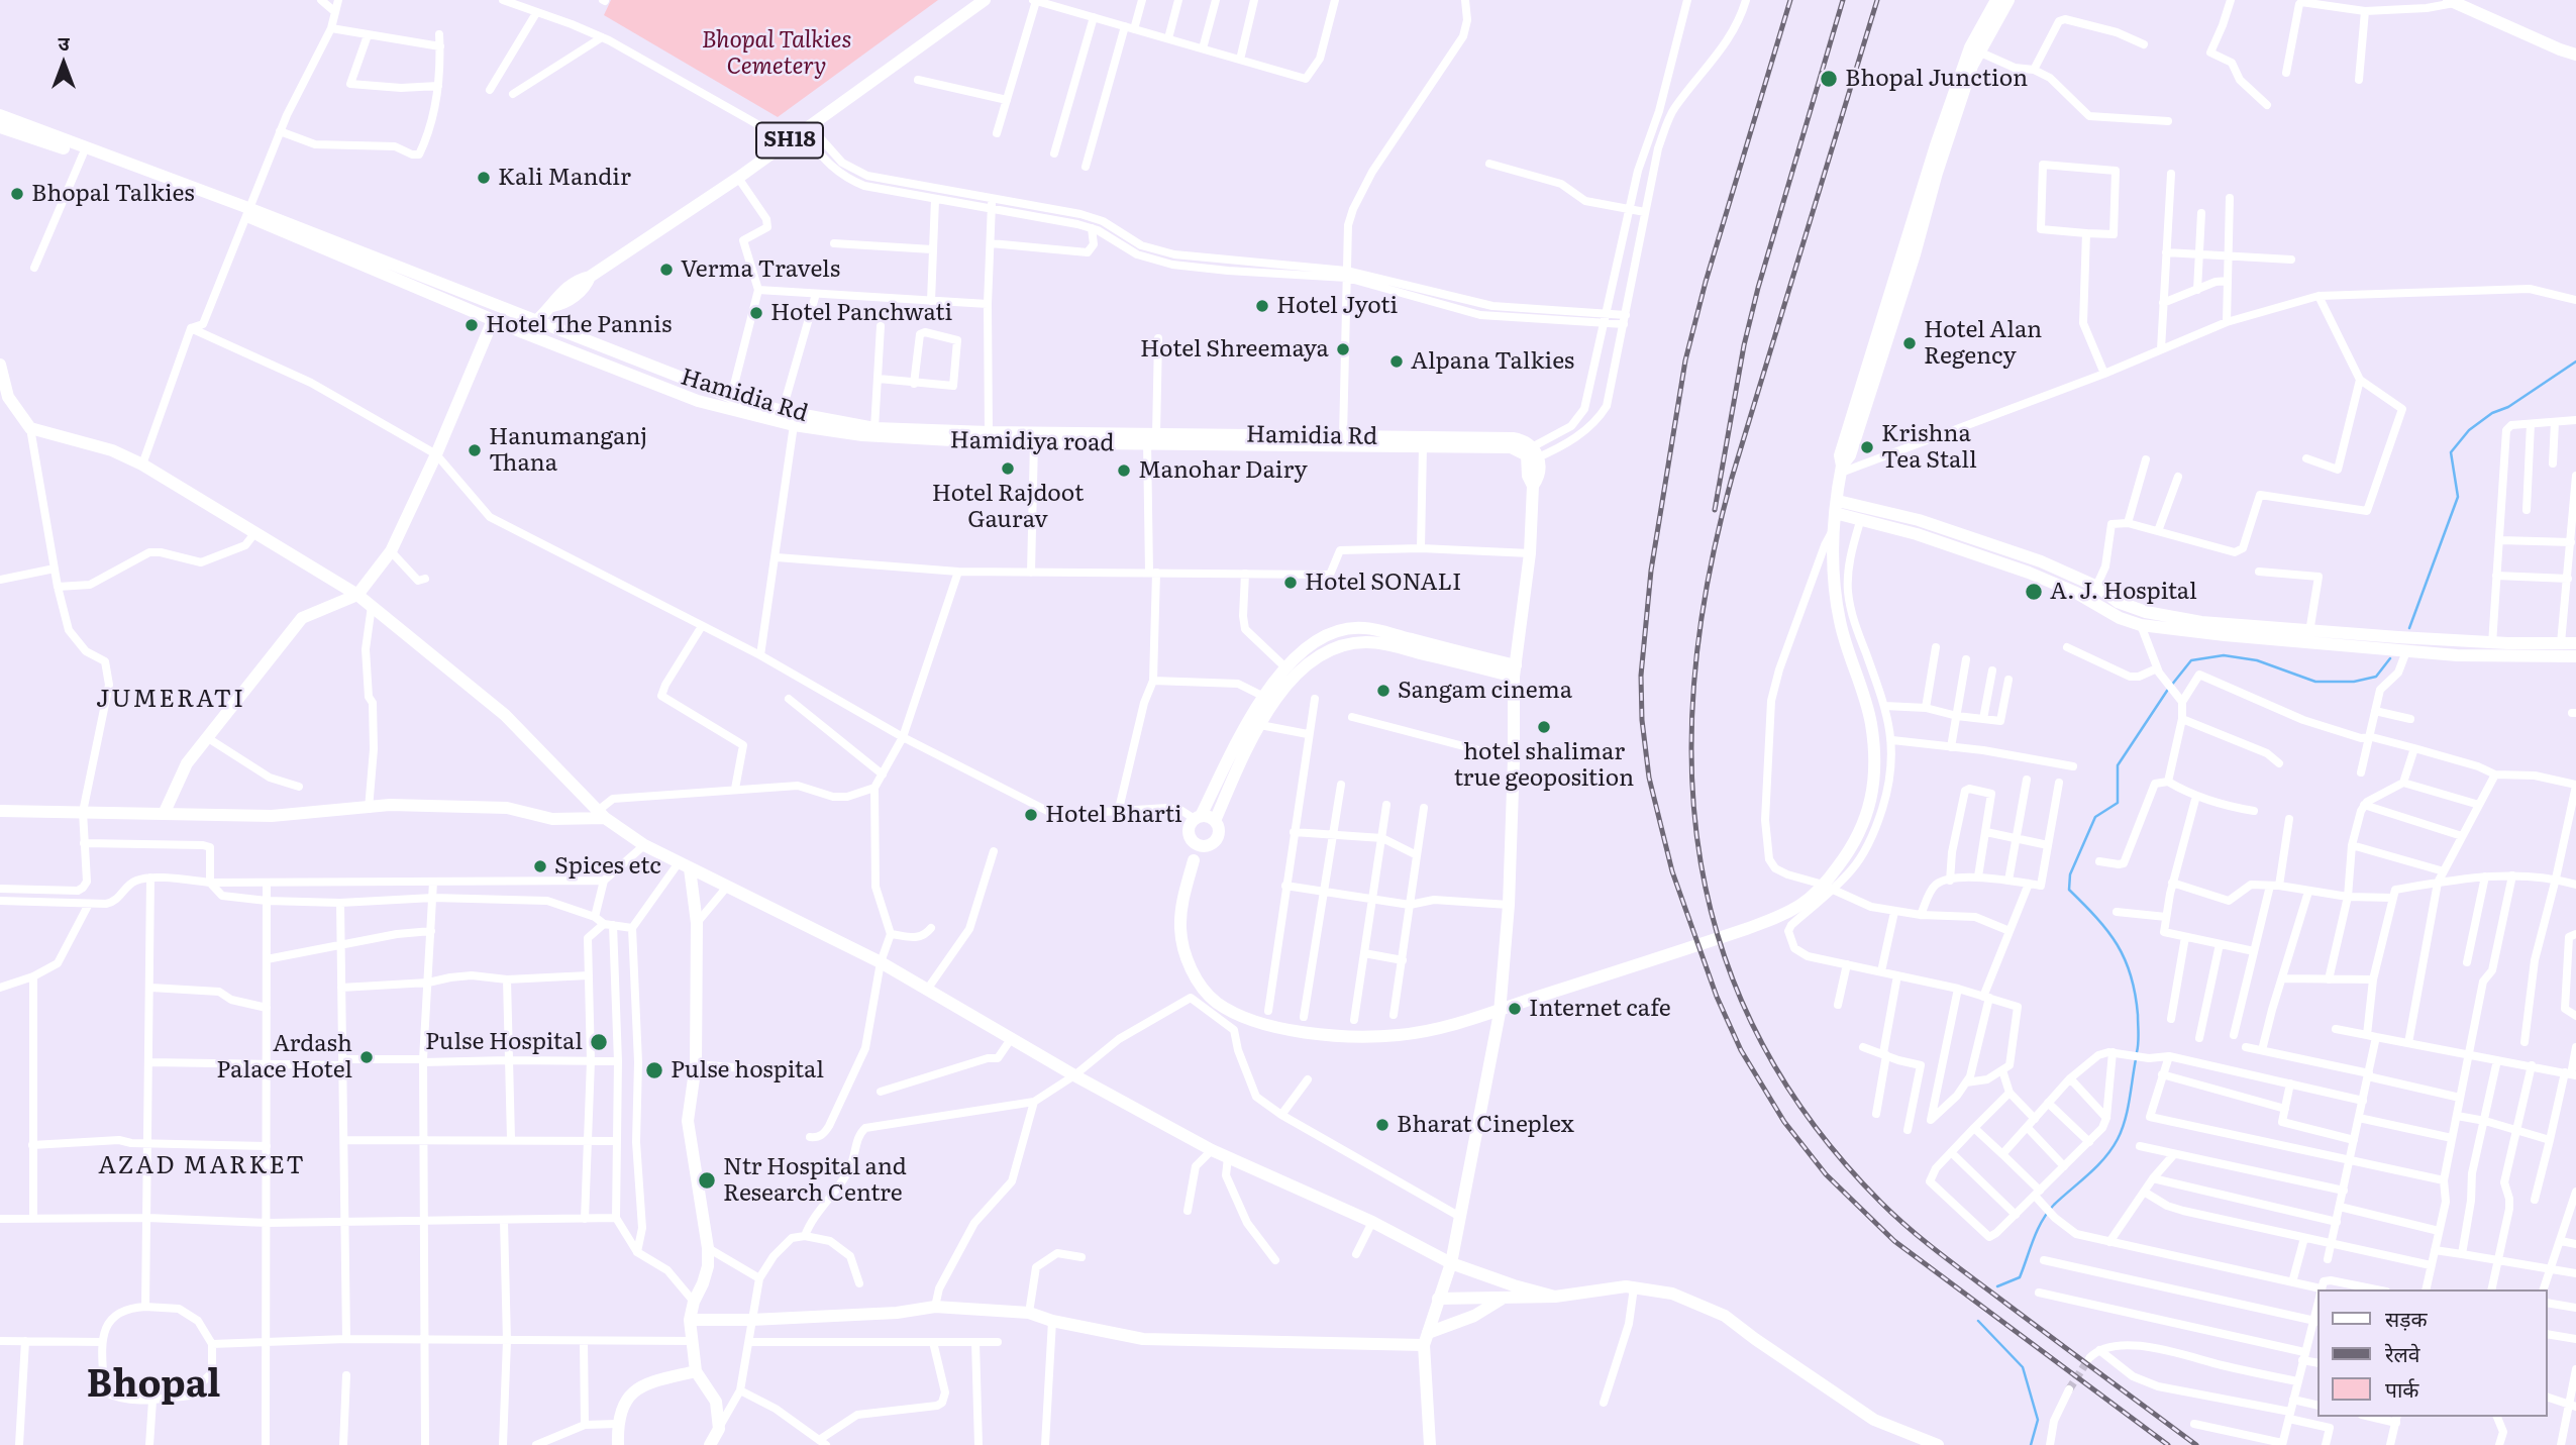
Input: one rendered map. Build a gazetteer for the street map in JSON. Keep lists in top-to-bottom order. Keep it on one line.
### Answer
{"streets":{"main road":["SH18","Hamidia Rd","Hamidiya road"]},"crossings":[["SH18","Hamidia Rd"],["SH18","Hamidiya road"],["Hamidia Rd","Hamidiya road"]],"districts":["JUMERATI","AZAD MARKET","Bhopal"],"parks":["Bhopal Talkies Cemetery"],"places":["Bhopal Junction","Kali Mandir","Bhopal Talkies","Verma Travels","Hotel Jyoti","Hotel Panchwati","Hotel The Pannis","Hotel Alan Regency","Hotel Shreemaya","Alpana Talkies","Krishna Tea Stall","Hanumanganj Thana","Hotel Rajdoot Gaurav","Manohar Dairy","Hotel SONALI","A. J. Hospital","Sangam cinema","hotel shalimar true geoposition","Hotel Bharti","Spices etc","Internet cafe","Pulse Hospital","Ardash Palace Hotel","Pulse hospital","Bharat Cineplex","Ntr Hospital and Research Centre"],"legend":["सड़क","रेलवे","पार्क"],"north":"top"}
